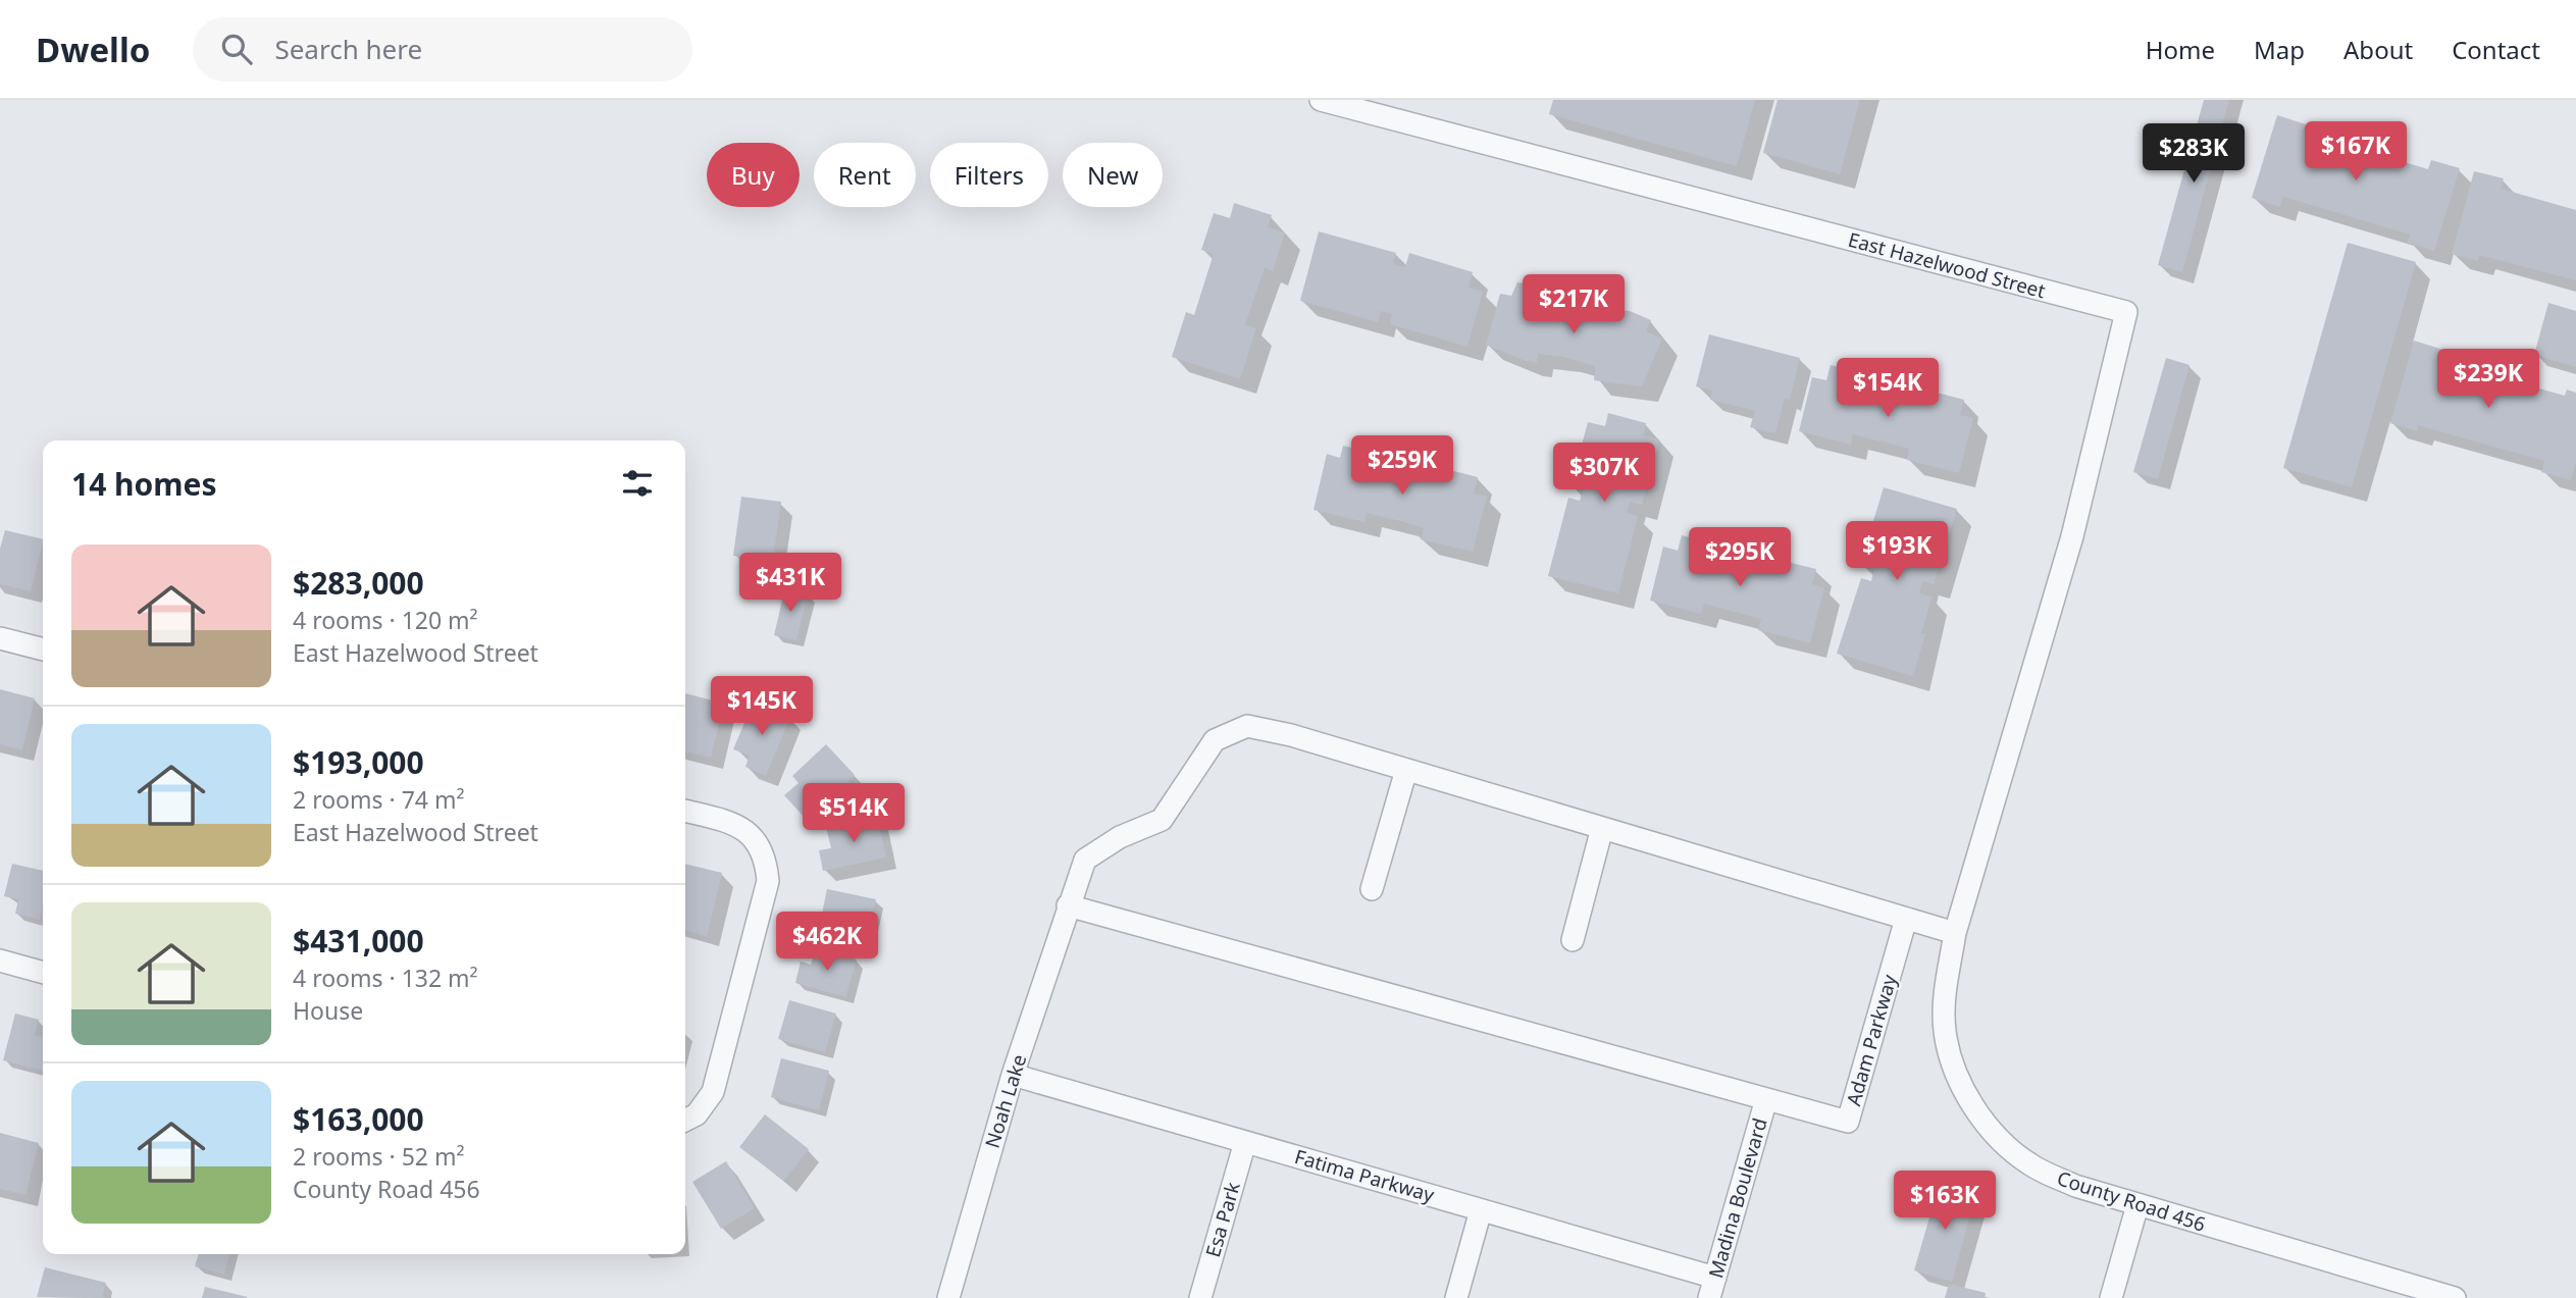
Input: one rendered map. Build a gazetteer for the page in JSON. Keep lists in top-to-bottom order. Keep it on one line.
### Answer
{"streets":{"street":["East Hazelwood Street","Adam Parkway","Noah Lake","Fatima Parkway","Madina Boulevard","County Road 456","Esa Park"]},"crossings":[["East Hazelwood Street","County Road 456"],["Adam Parkway","Noah Lake"],["Adam Parkway","Madina Boulevard"],["Noah Lake","Fatima Parkway"],["Noah Lake","County Road 456"],["Fatima Parkway","Madina Boulevard"],["Fatima Parkway","Esa Park"]],"page":{"header":"Dwello","search":"Search here","nav":["Home","Map","About","Contact"],"price":["$167K","$283K","$217K","$239K","$154K","$259K","$307K","$193K","$295K","$431K","$145K","$514K","$462K","$163K"],"chip":["Buy","Rent","Filters","New"],"heading":"14 homes","list":[{"name":"$283,000","note":"4 rooms · 120 m² · East Hazelwood Street"},{"name":"$193,000","note":"2 rooms · 74 m² · East Hazelwood Street"},{"name":"$431,000","note":"4 rooms · 132 m² · House"},{"name":"$163,000","note":"2 rooms · 52 m² · County Road 456"}]}}
